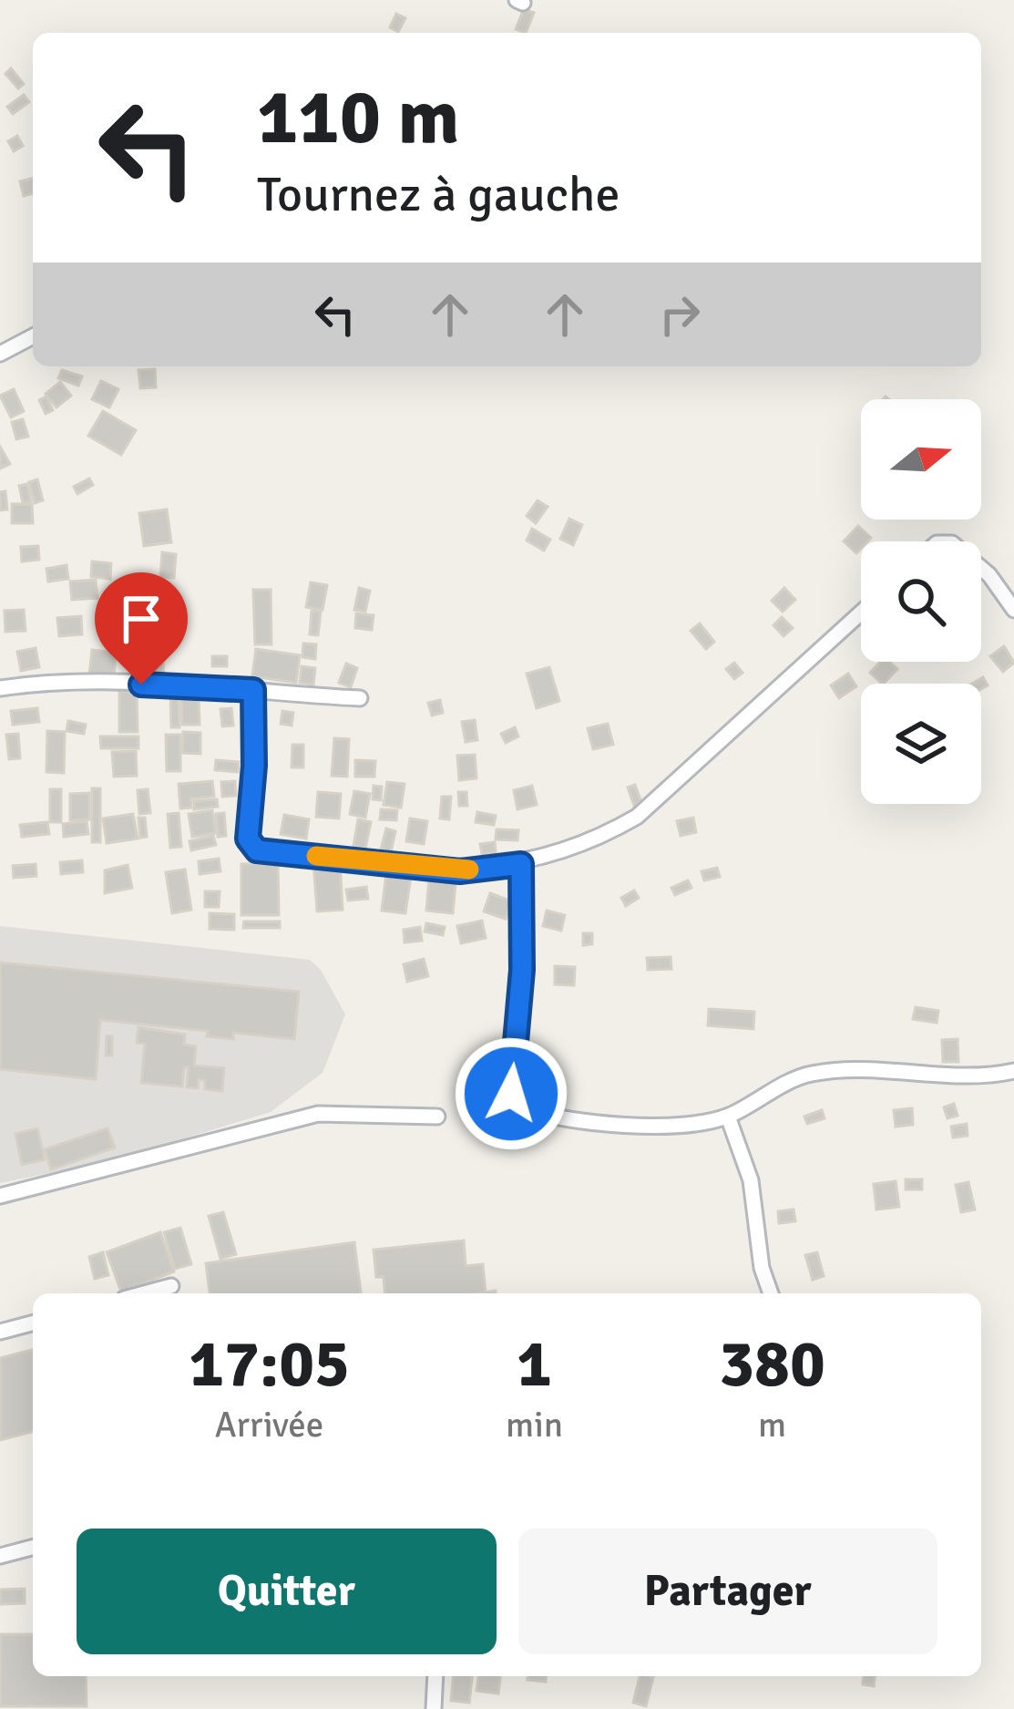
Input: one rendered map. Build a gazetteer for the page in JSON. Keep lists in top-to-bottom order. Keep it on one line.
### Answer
{"north":"right","page":{"turn":["110 m","Tournez à gauche"],"eta":["17:05","Arrivée","1","min","380","m"],"buttons":["Quitter","Partager"]}}
